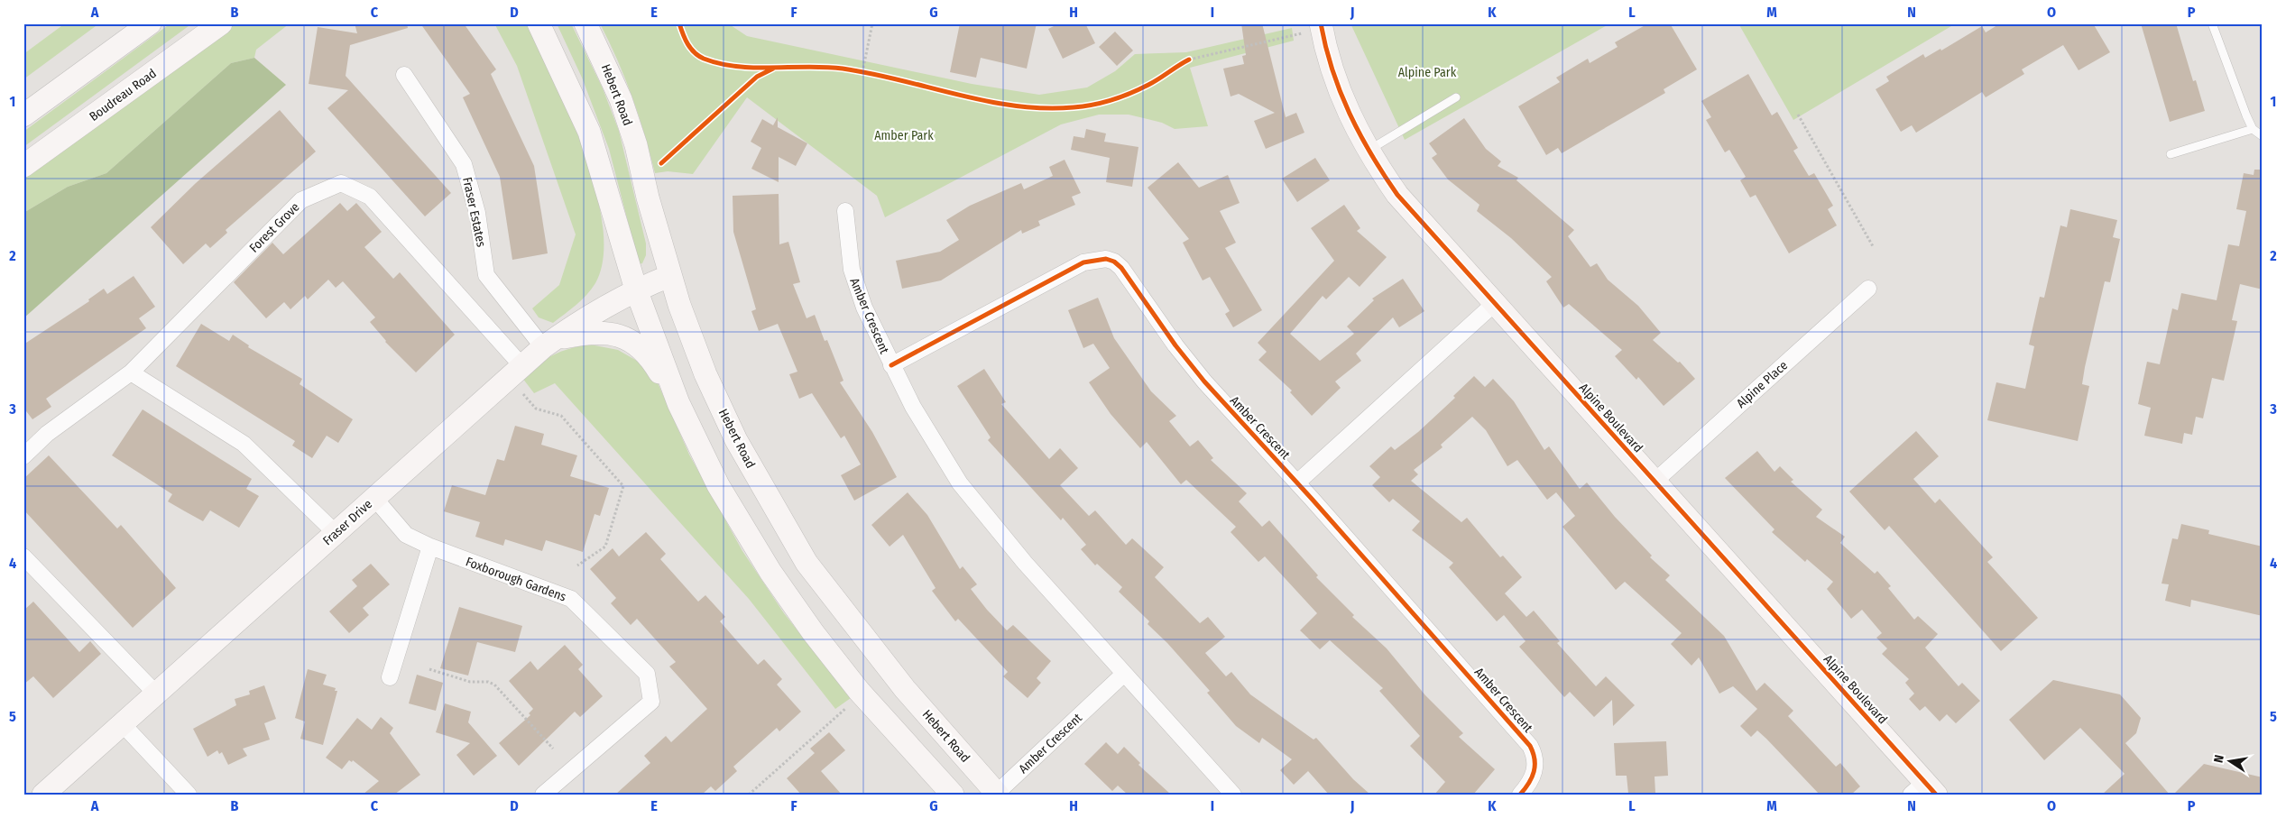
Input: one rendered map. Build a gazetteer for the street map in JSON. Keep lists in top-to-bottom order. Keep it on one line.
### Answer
{"streets":{"main road":["Boudreau Road","Hebert Road","Alpine Boulevard","Fraser Drive"],"street":["Fraser Estates","Forest Grove","Amber Crescent","Alpine Place","Foxborough Gardens"]},"crossings":[["Hebert Road","Amber Crescent"],["Hebert Road","Fraser Drive"],["Fraser Estates","Fraser Drive"],["Forest Grove","Fraser Drive"],["Alpine Place","Alpine Boulevard"]],"parks":["Alpine Park","Amber Park"],"north":"left","grid":{"columns":["A","B","C","D","E","F","G","H","I","J","K","L","M","N","O","P"],"rows":["1","2","3","4","5"]}}
